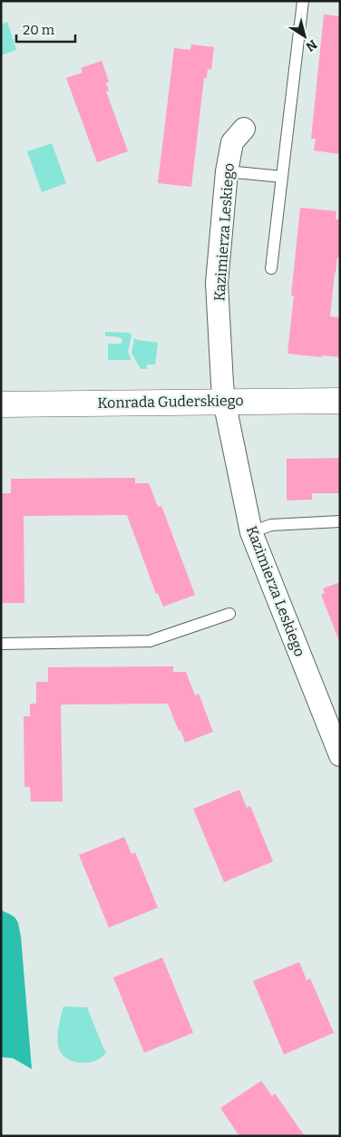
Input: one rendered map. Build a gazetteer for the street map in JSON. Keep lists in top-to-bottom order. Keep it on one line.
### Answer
{"streets":{"street":["Kazimierza Leskiego","Konrada Guderskiego"]},"crossings":[["Kazimierza Leskiego","Konrada Guderskiego"]],"scale_bar":"20 m","north":"bottom right"}
